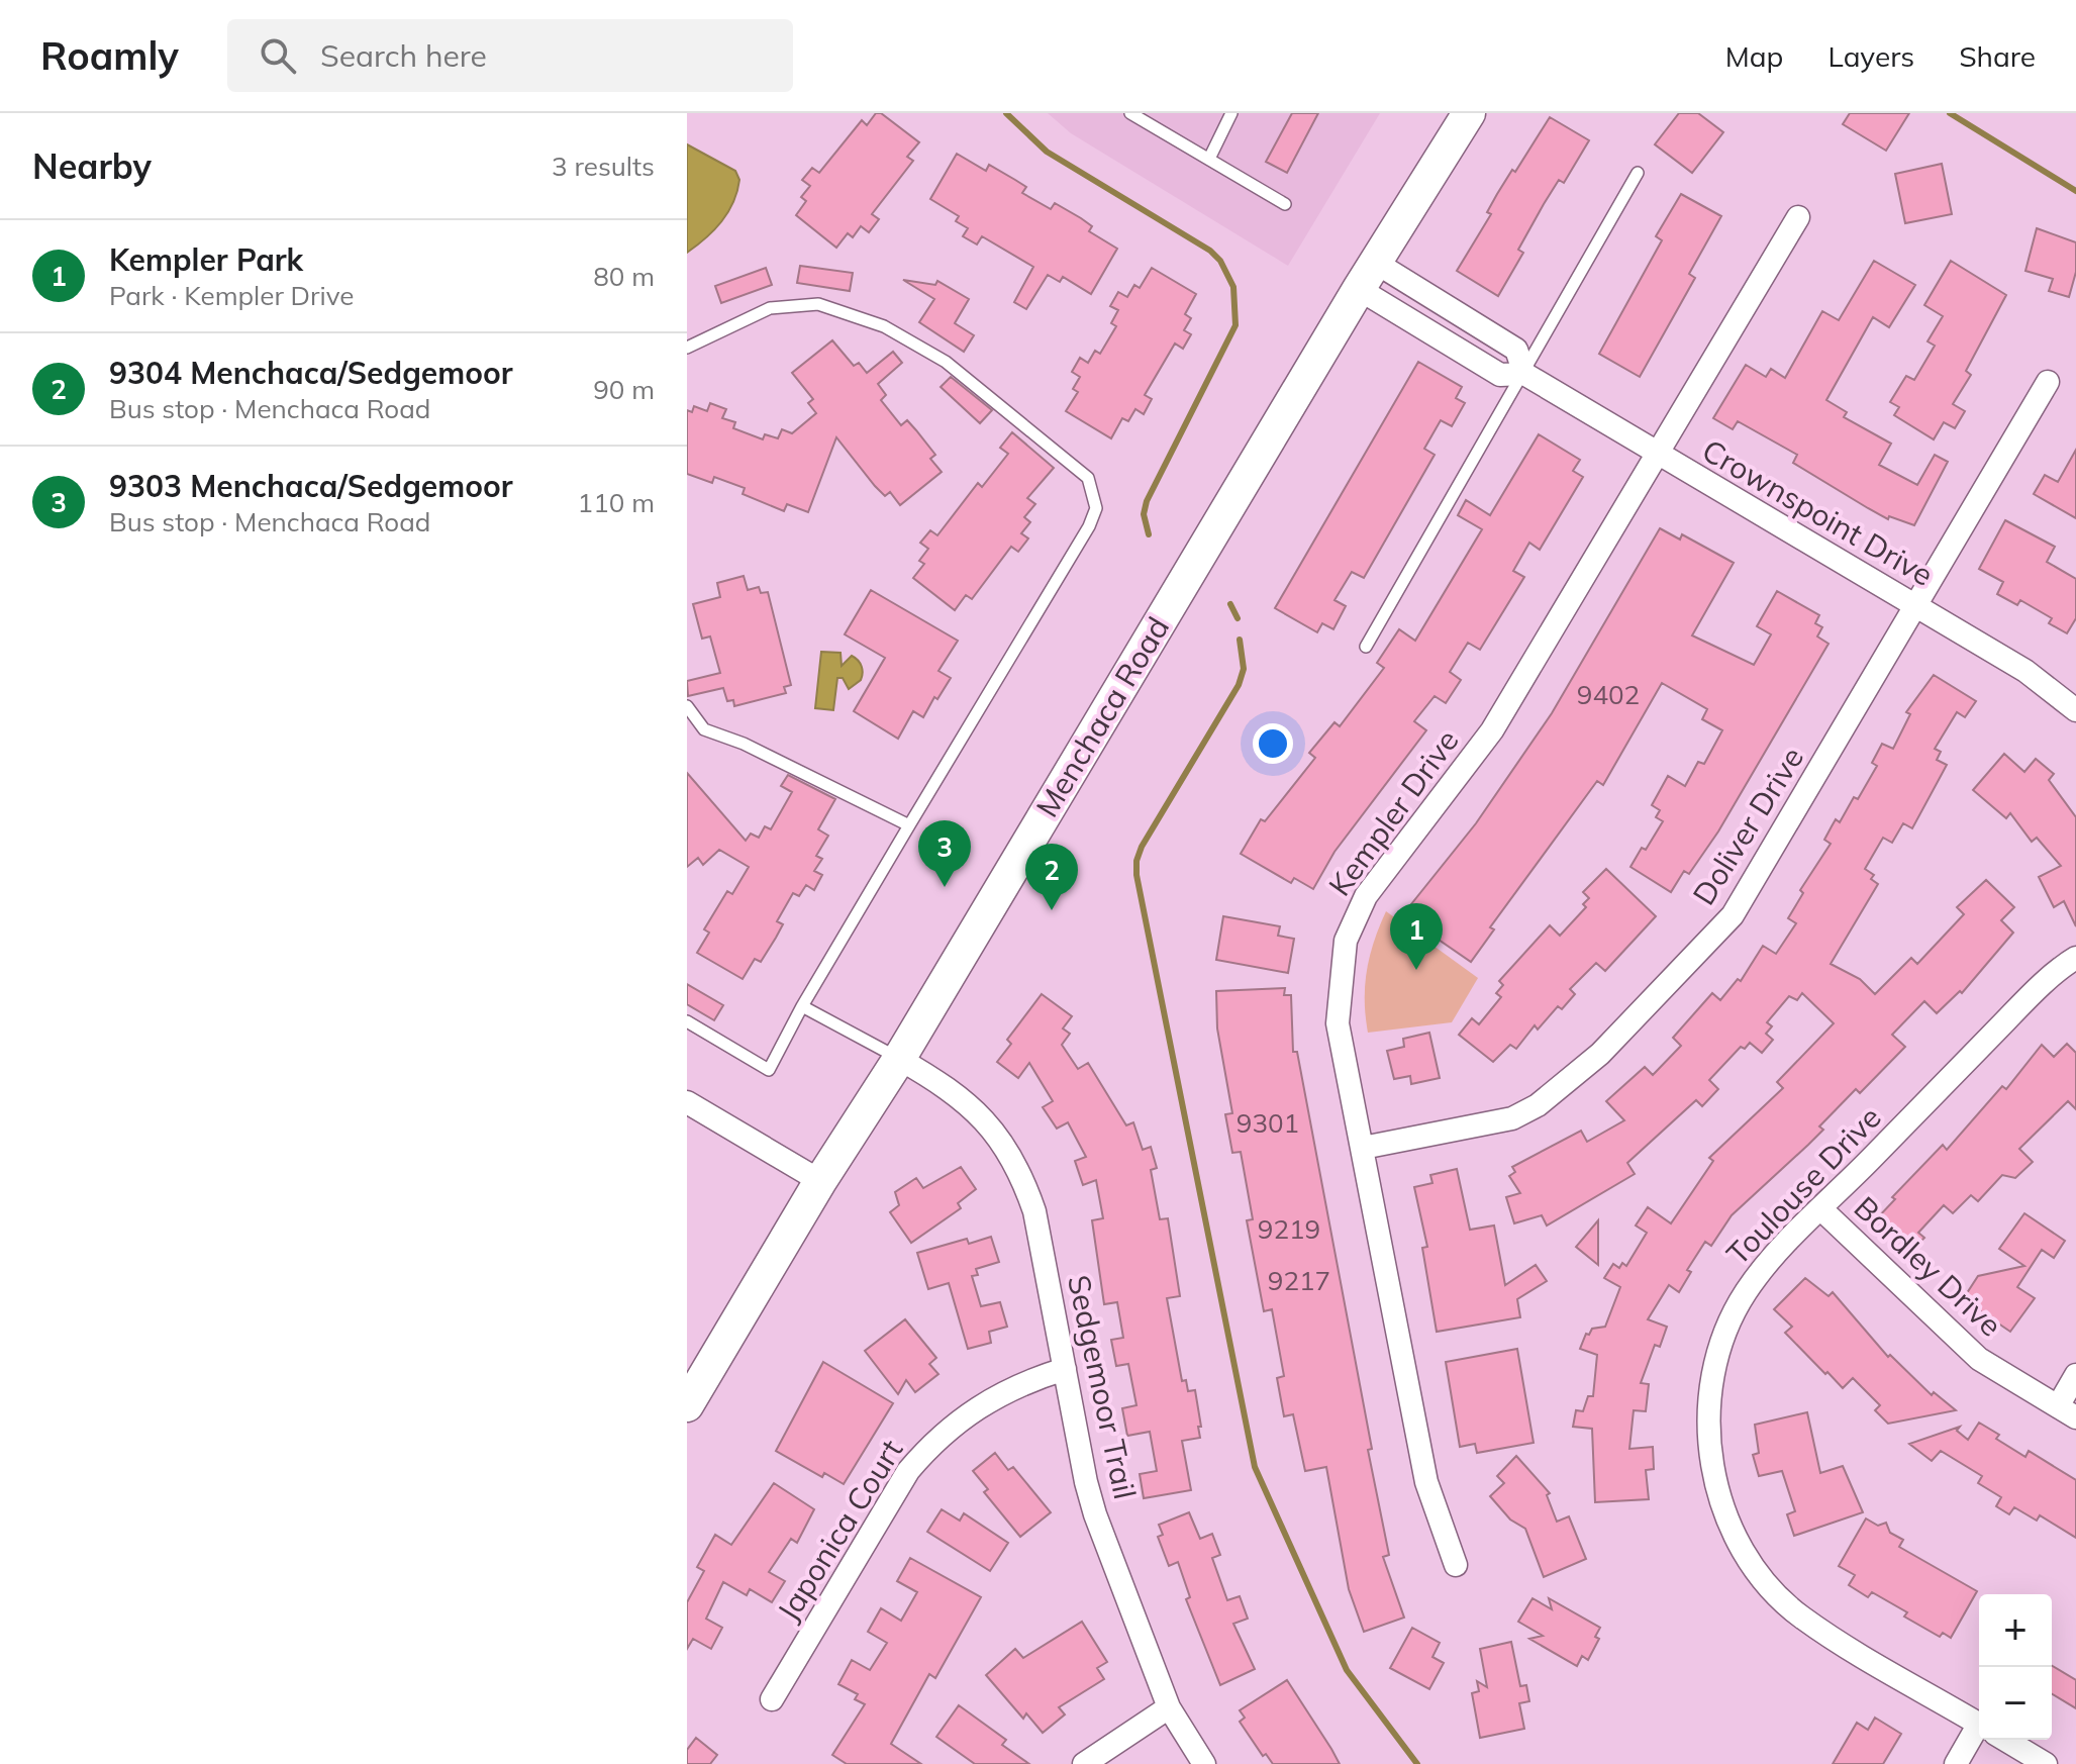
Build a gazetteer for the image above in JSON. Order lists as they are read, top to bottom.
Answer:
{
  "streets": {
    "main road": ["Menchaca Road"],
    "street": [
      "Crownspoint Drive",
      "Kempler Drive",
      "Doliver Drive",
      "Toulouse Drive",
      "Bordley Drive",
      "Sedgemoor Trail",
      "Japonica Court"
    ]
  },
  "crossings": [
    ["Crownspoint Drive", "Menchaca Road"],
    ["Crownspoint Drive", "Kempler Drive"],
    ["Crownspoint Drive", "Doliver Drive"],
    ["Menchaca Road", "Sedgemoor Trail"],
    ["Kempler Drive", "Doliver Drive"],
    ["Toulouse Drive", "Bordley Drive"],
    ["Sedgemoor Trail", "Japonica Court"]
  ],
  "house_numbers": [
    "9402",
    "9301",
    "9219",
    "9217"
  ],
  "page": {
    "header": "Roamly",
    "search": "Search here",
    "nav": ["Map", "Layers", "Share"],
    "heading": ["Nearby", "3 results"],
    "list": [
      {
        "mark": "1",
        "name": "Kempler Park",
        "note": "Park · Kempler Drive",
        "value": "80 m"
      },
      {
        "mark": "2",
        "name": "9304 Menchaca/Sedgemoor",
        "note": "Bus stop · Menchaca Road",
        "value": "90 m"
      },
      {
        "mark": "3",
        "name": "9303 Menchaca/Sedgemoor",
        "note": "Bus stop · Menchaca Road",
        "value": "110 m"
      }
    ],
    "pins": ["3", "2", "1"],
    "map_buttons": ["+", "−"]
  }
}
